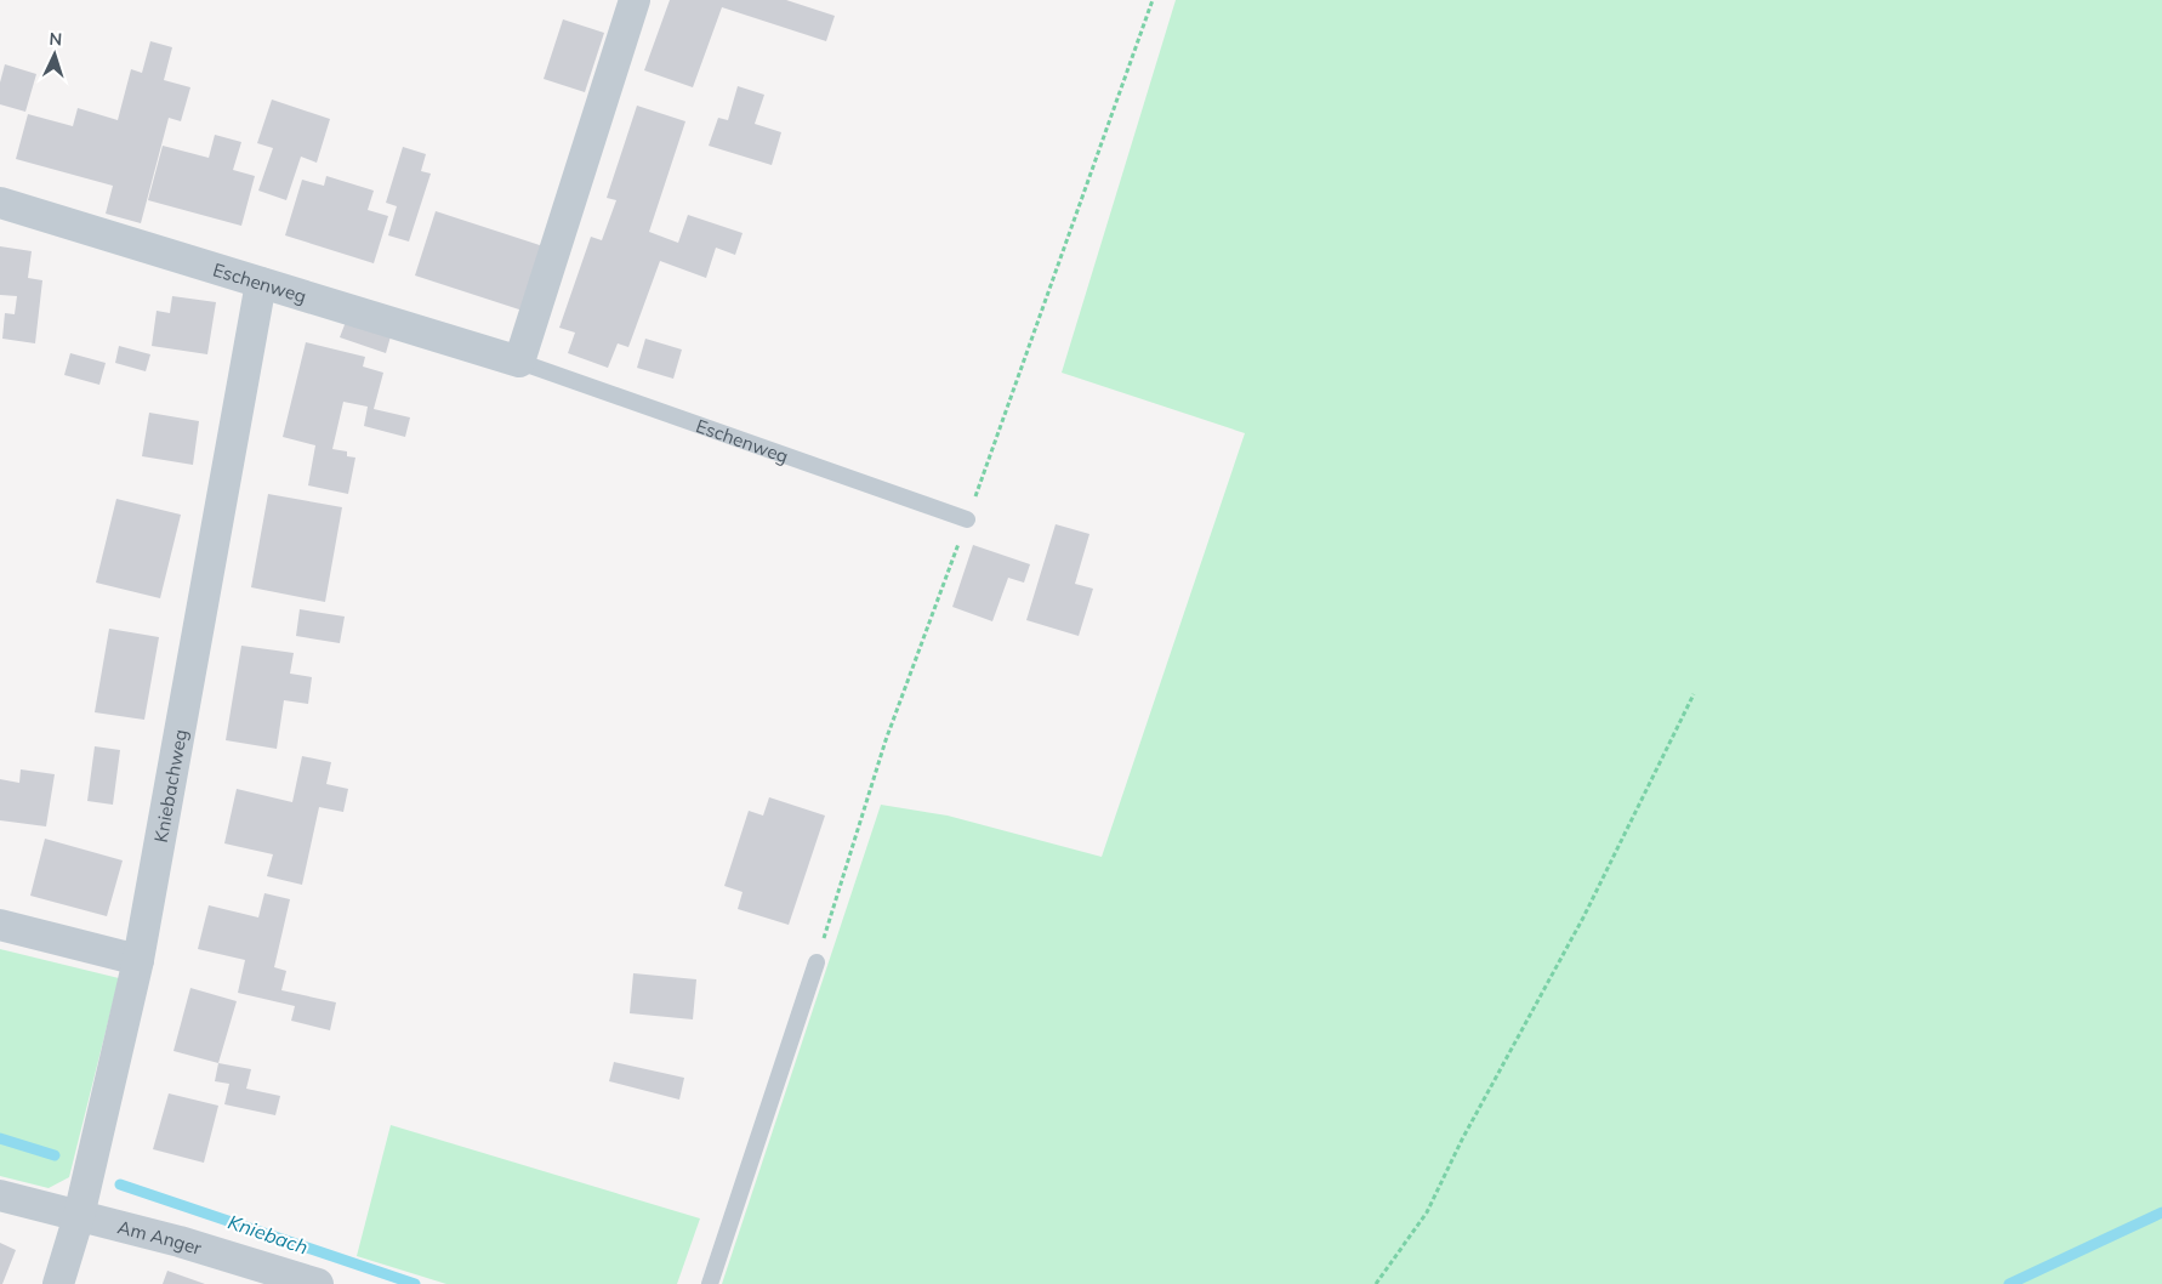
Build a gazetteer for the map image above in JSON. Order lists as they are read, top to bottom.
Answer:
{
  "streets": {
    "street": ["Eschenweg", "Kniebachweg", "Am Anger"]
  },
  "crossings": [
    ["Eschenweg", "Kniebachweg"],
    ["Kniebachweg", "Am Anger"]
  ],
  "water": ["Kniebach"],
  "north": "top"
}
